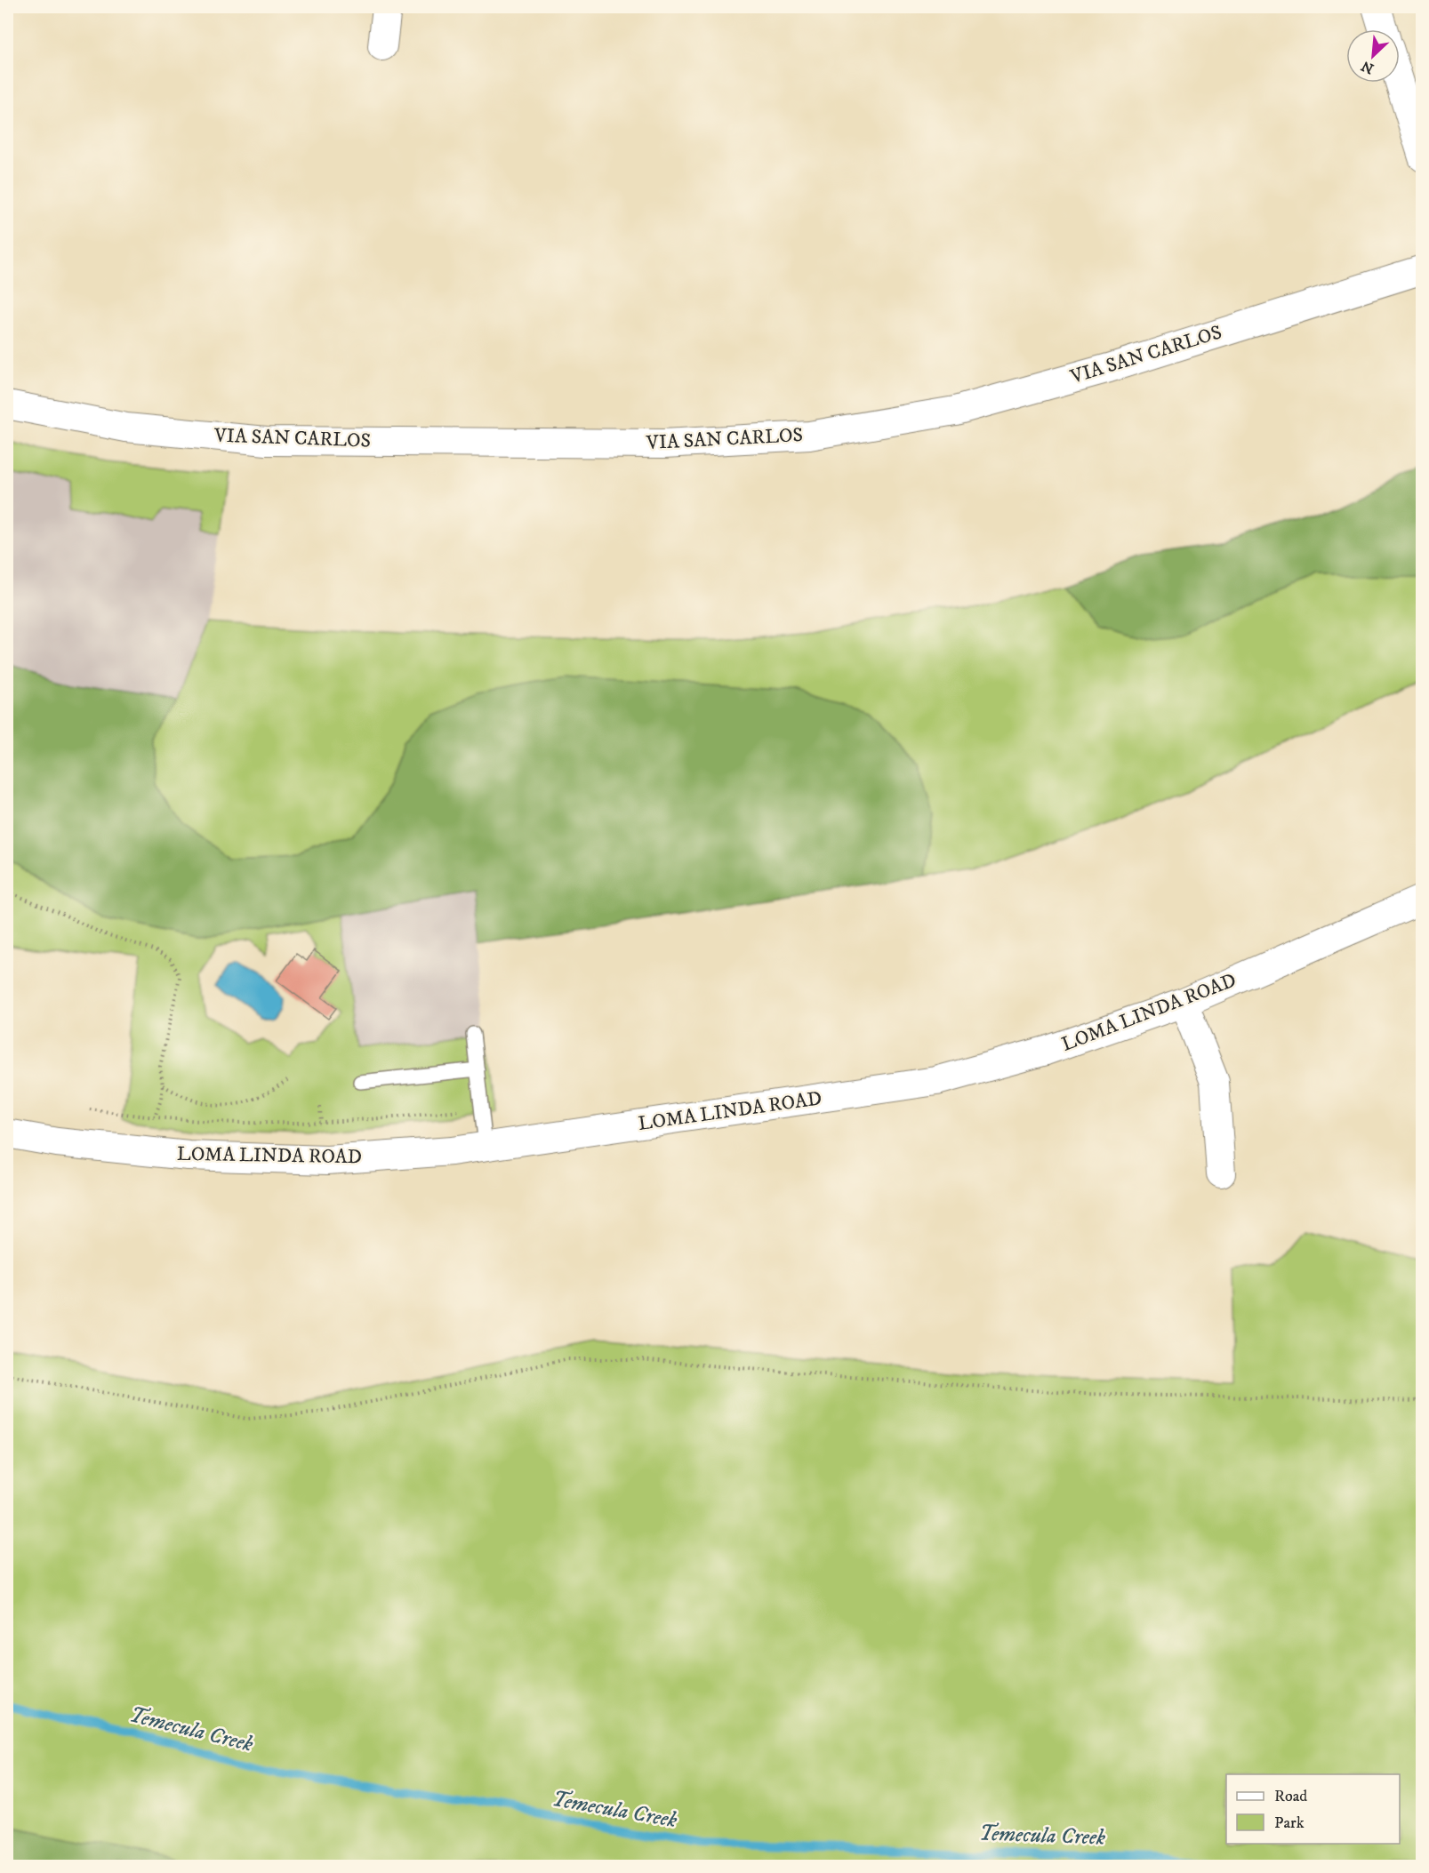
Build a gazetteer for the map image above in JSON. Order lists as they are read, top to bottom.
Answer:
{
  "streets": {
    "street": ["VIA SAN CARLOS", "LOMA LINDA ROAD"]
  },
  "water": ["Temecula Creek"],
  "legend": ["Road", "Park"],
  "north": "bottom left"
}
